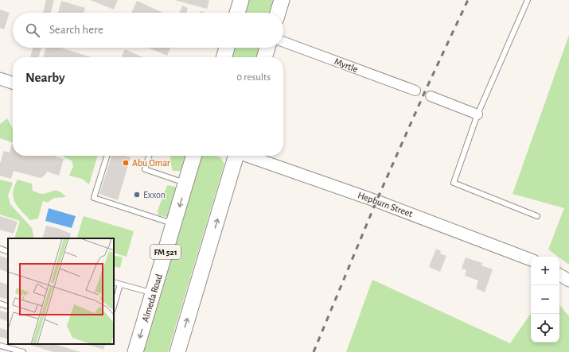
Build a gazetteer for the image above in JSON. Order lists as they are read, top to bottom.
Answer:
{
  "streets": {
    "main road": ["FM 521", "Almeda Road"],
    "street": ["Myrtle", "Hepburn Street"]
  },
  "places": ["Abu Omar", "Exxon"],
  "page": {
    "search": "Search here",
    "heading": ["Nearby", "0 results"],
    "map_buttons": ["+", "−"]
  }
}
